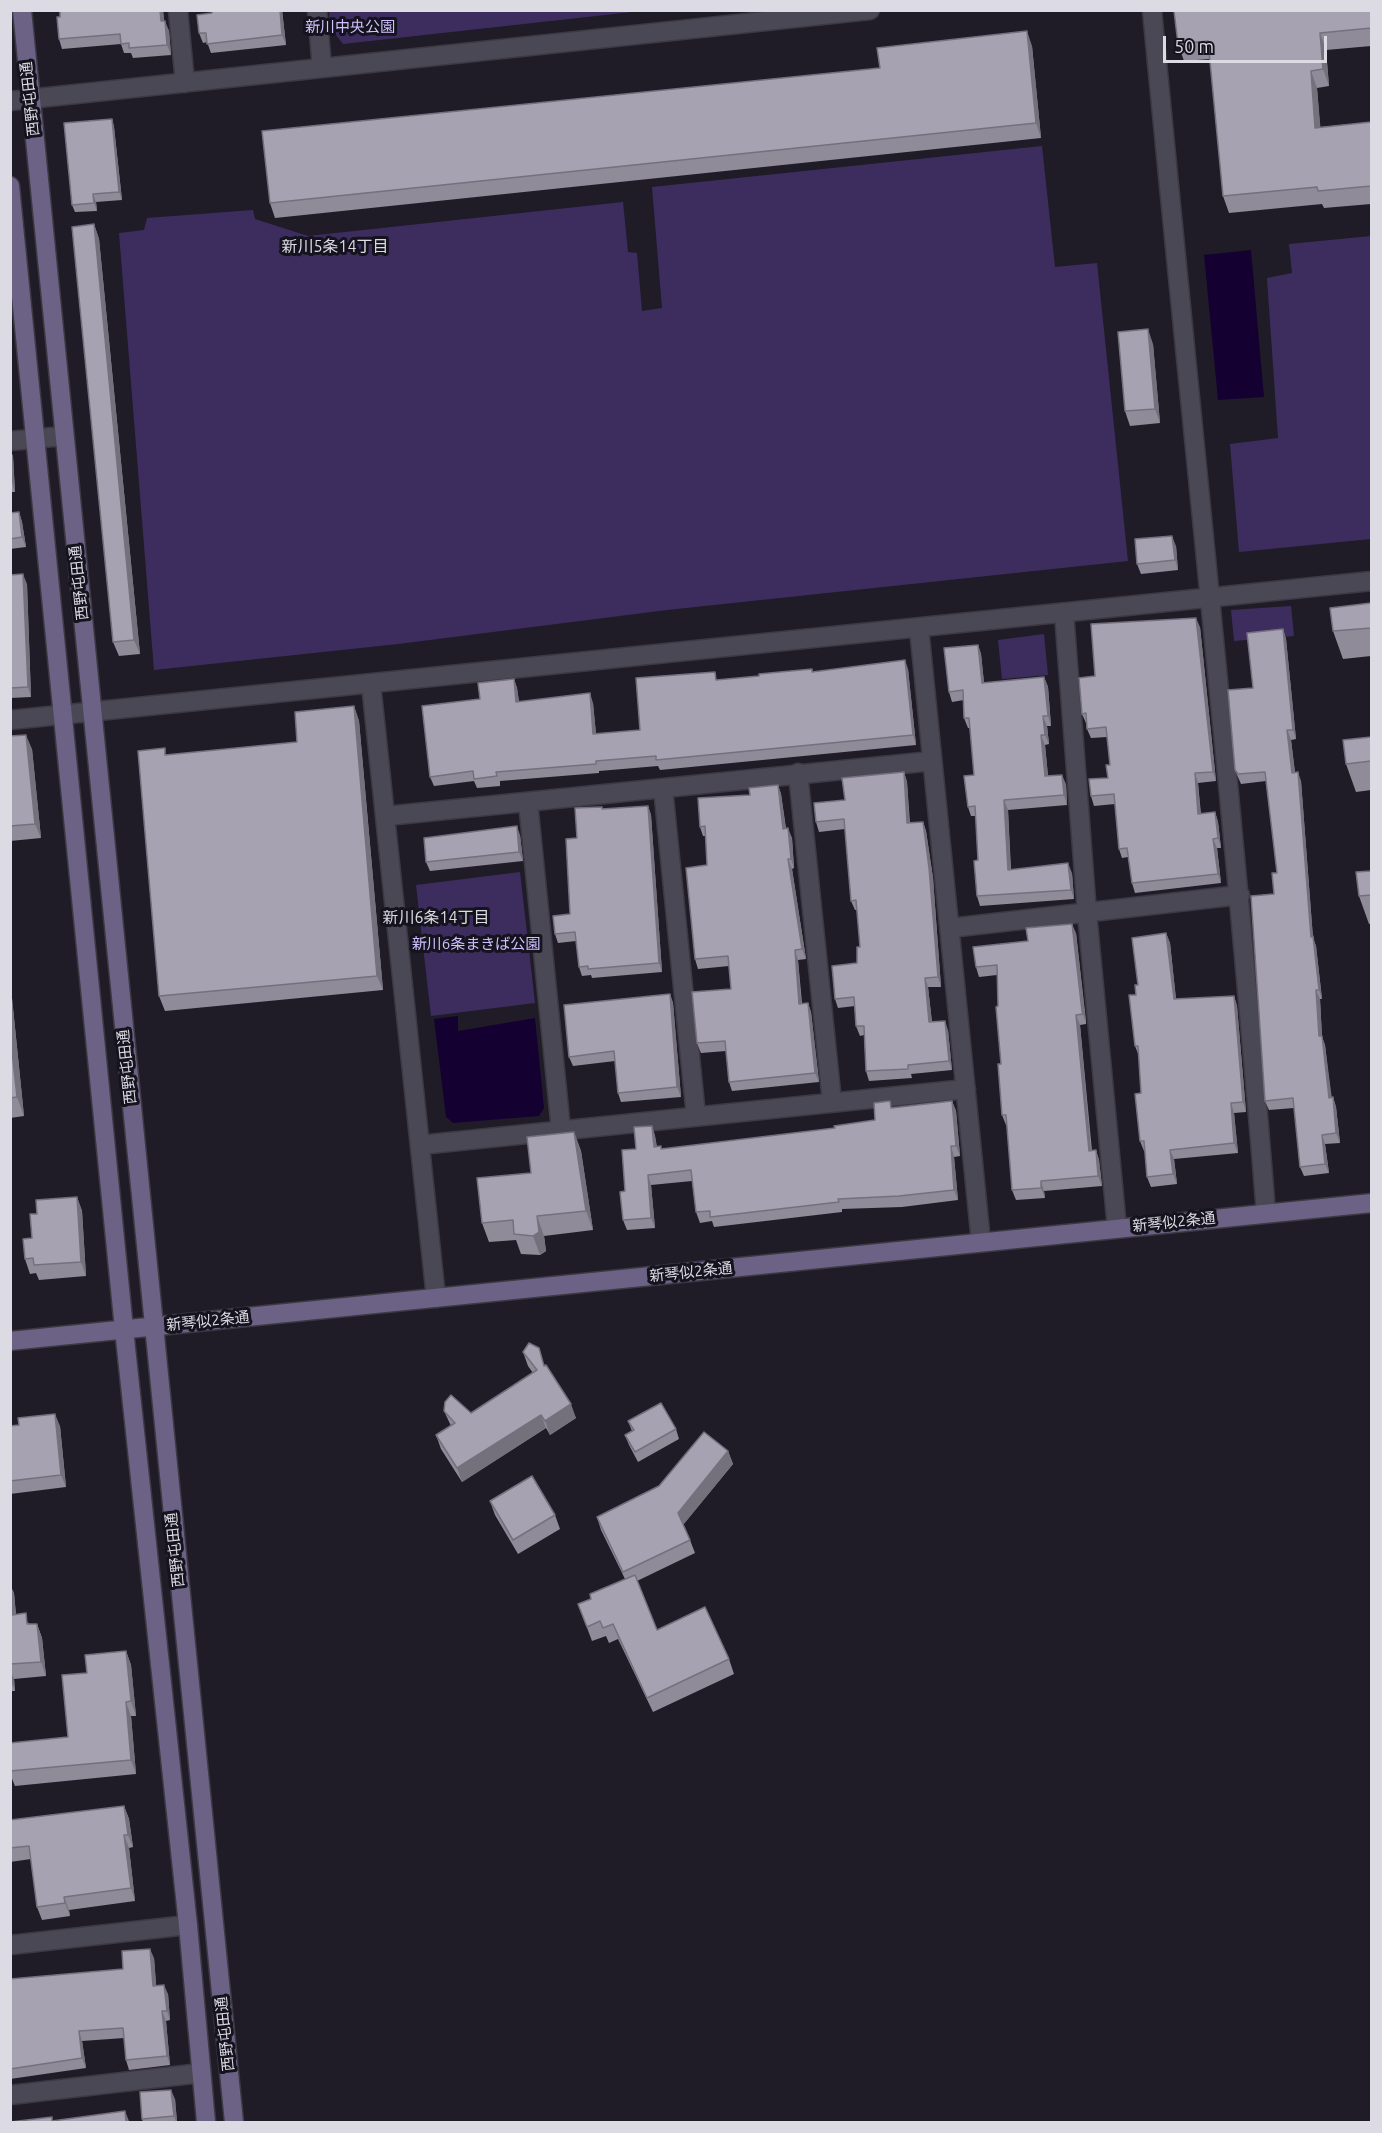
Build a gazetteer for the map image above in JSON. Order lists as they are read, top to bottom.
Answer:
{
  "streets": {
    "street": ["西野屯田通", "新琴似2条通"]
  },
  "crossings": [
    ["西野屯田通", "新琴似2条通"]
  ],
  "districts": ["新川5条14丁目", "新川6条14丁目"],
  "parks": ["新川中央公園", "新川6条まきば公園"],
  "scale_bar": "50 m"
}
